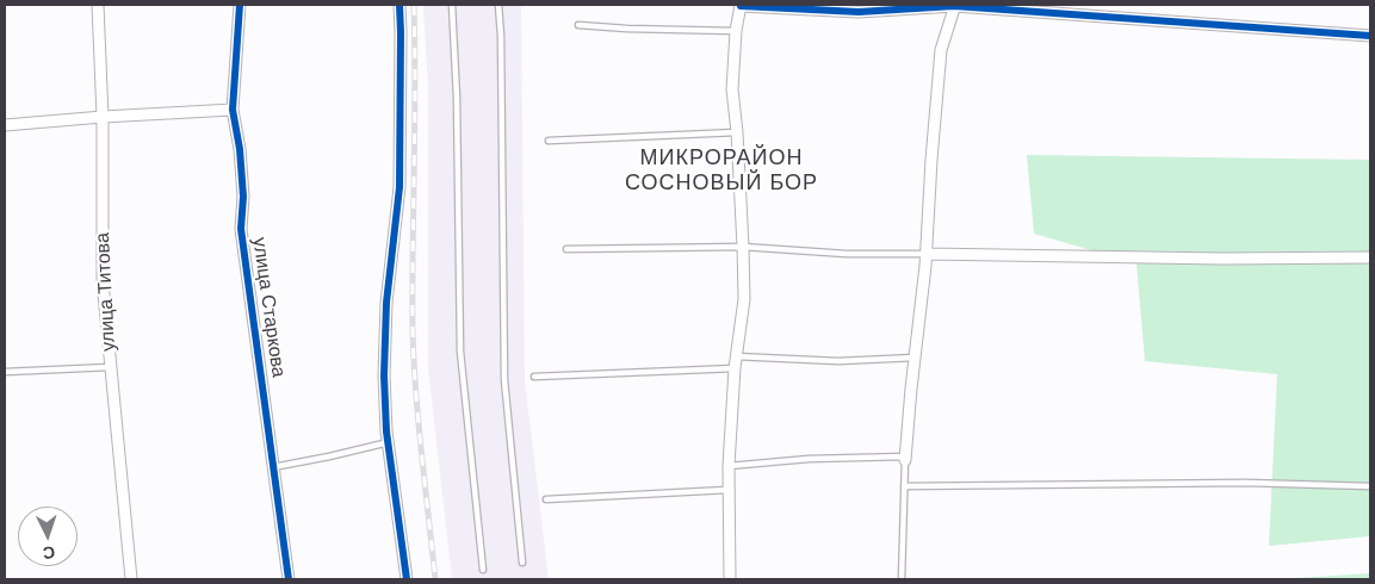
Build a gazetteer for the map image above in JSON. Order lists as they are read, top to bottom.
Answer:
{
  "streets": {
    "street": ["улица Титова", "улица Старкова"]
  },
  "districts": ["МИКРОРАЙОН СОСНОВЫЙ БОР"],
  "north": "bottom"
}
